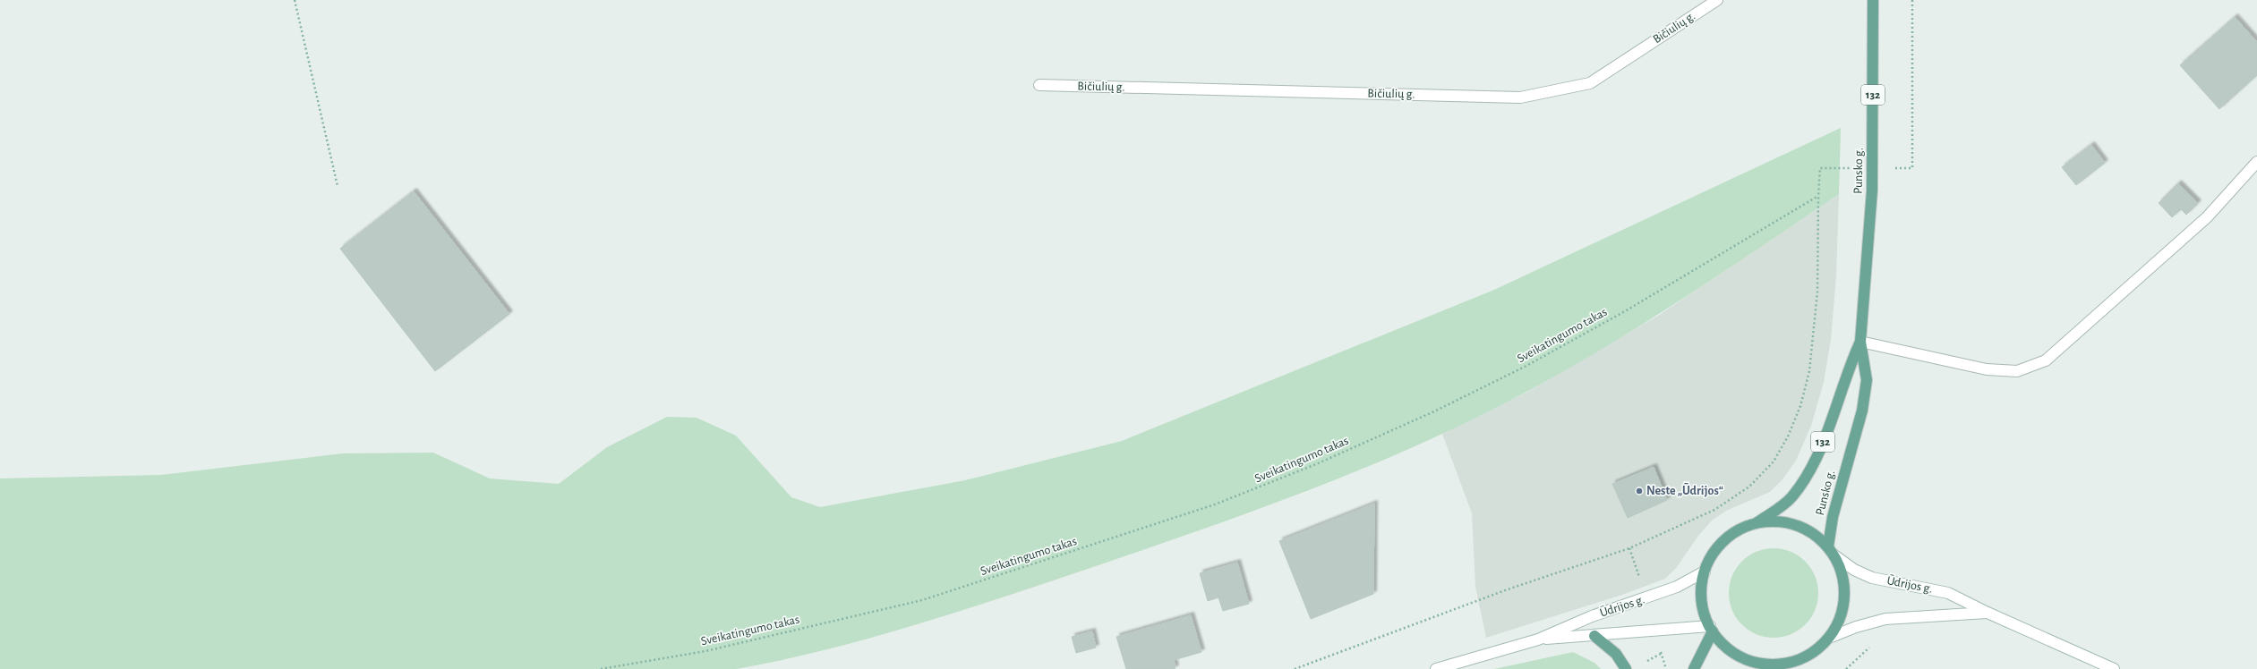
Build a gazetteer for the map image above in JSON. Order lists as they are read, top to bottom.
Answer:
{
  "streets": {
    "main road": ["132", "Punsko g."],
    "street": ["Bičiulių g.", "Ūdrijos g."],
    "path": ["Sveikatingumo takas"]
  },
  "crossings": [
    ["Punsko g.", "Ūdrijos g."]
  ],
  "places": ["Neste „Ūdrijos“"]
}
